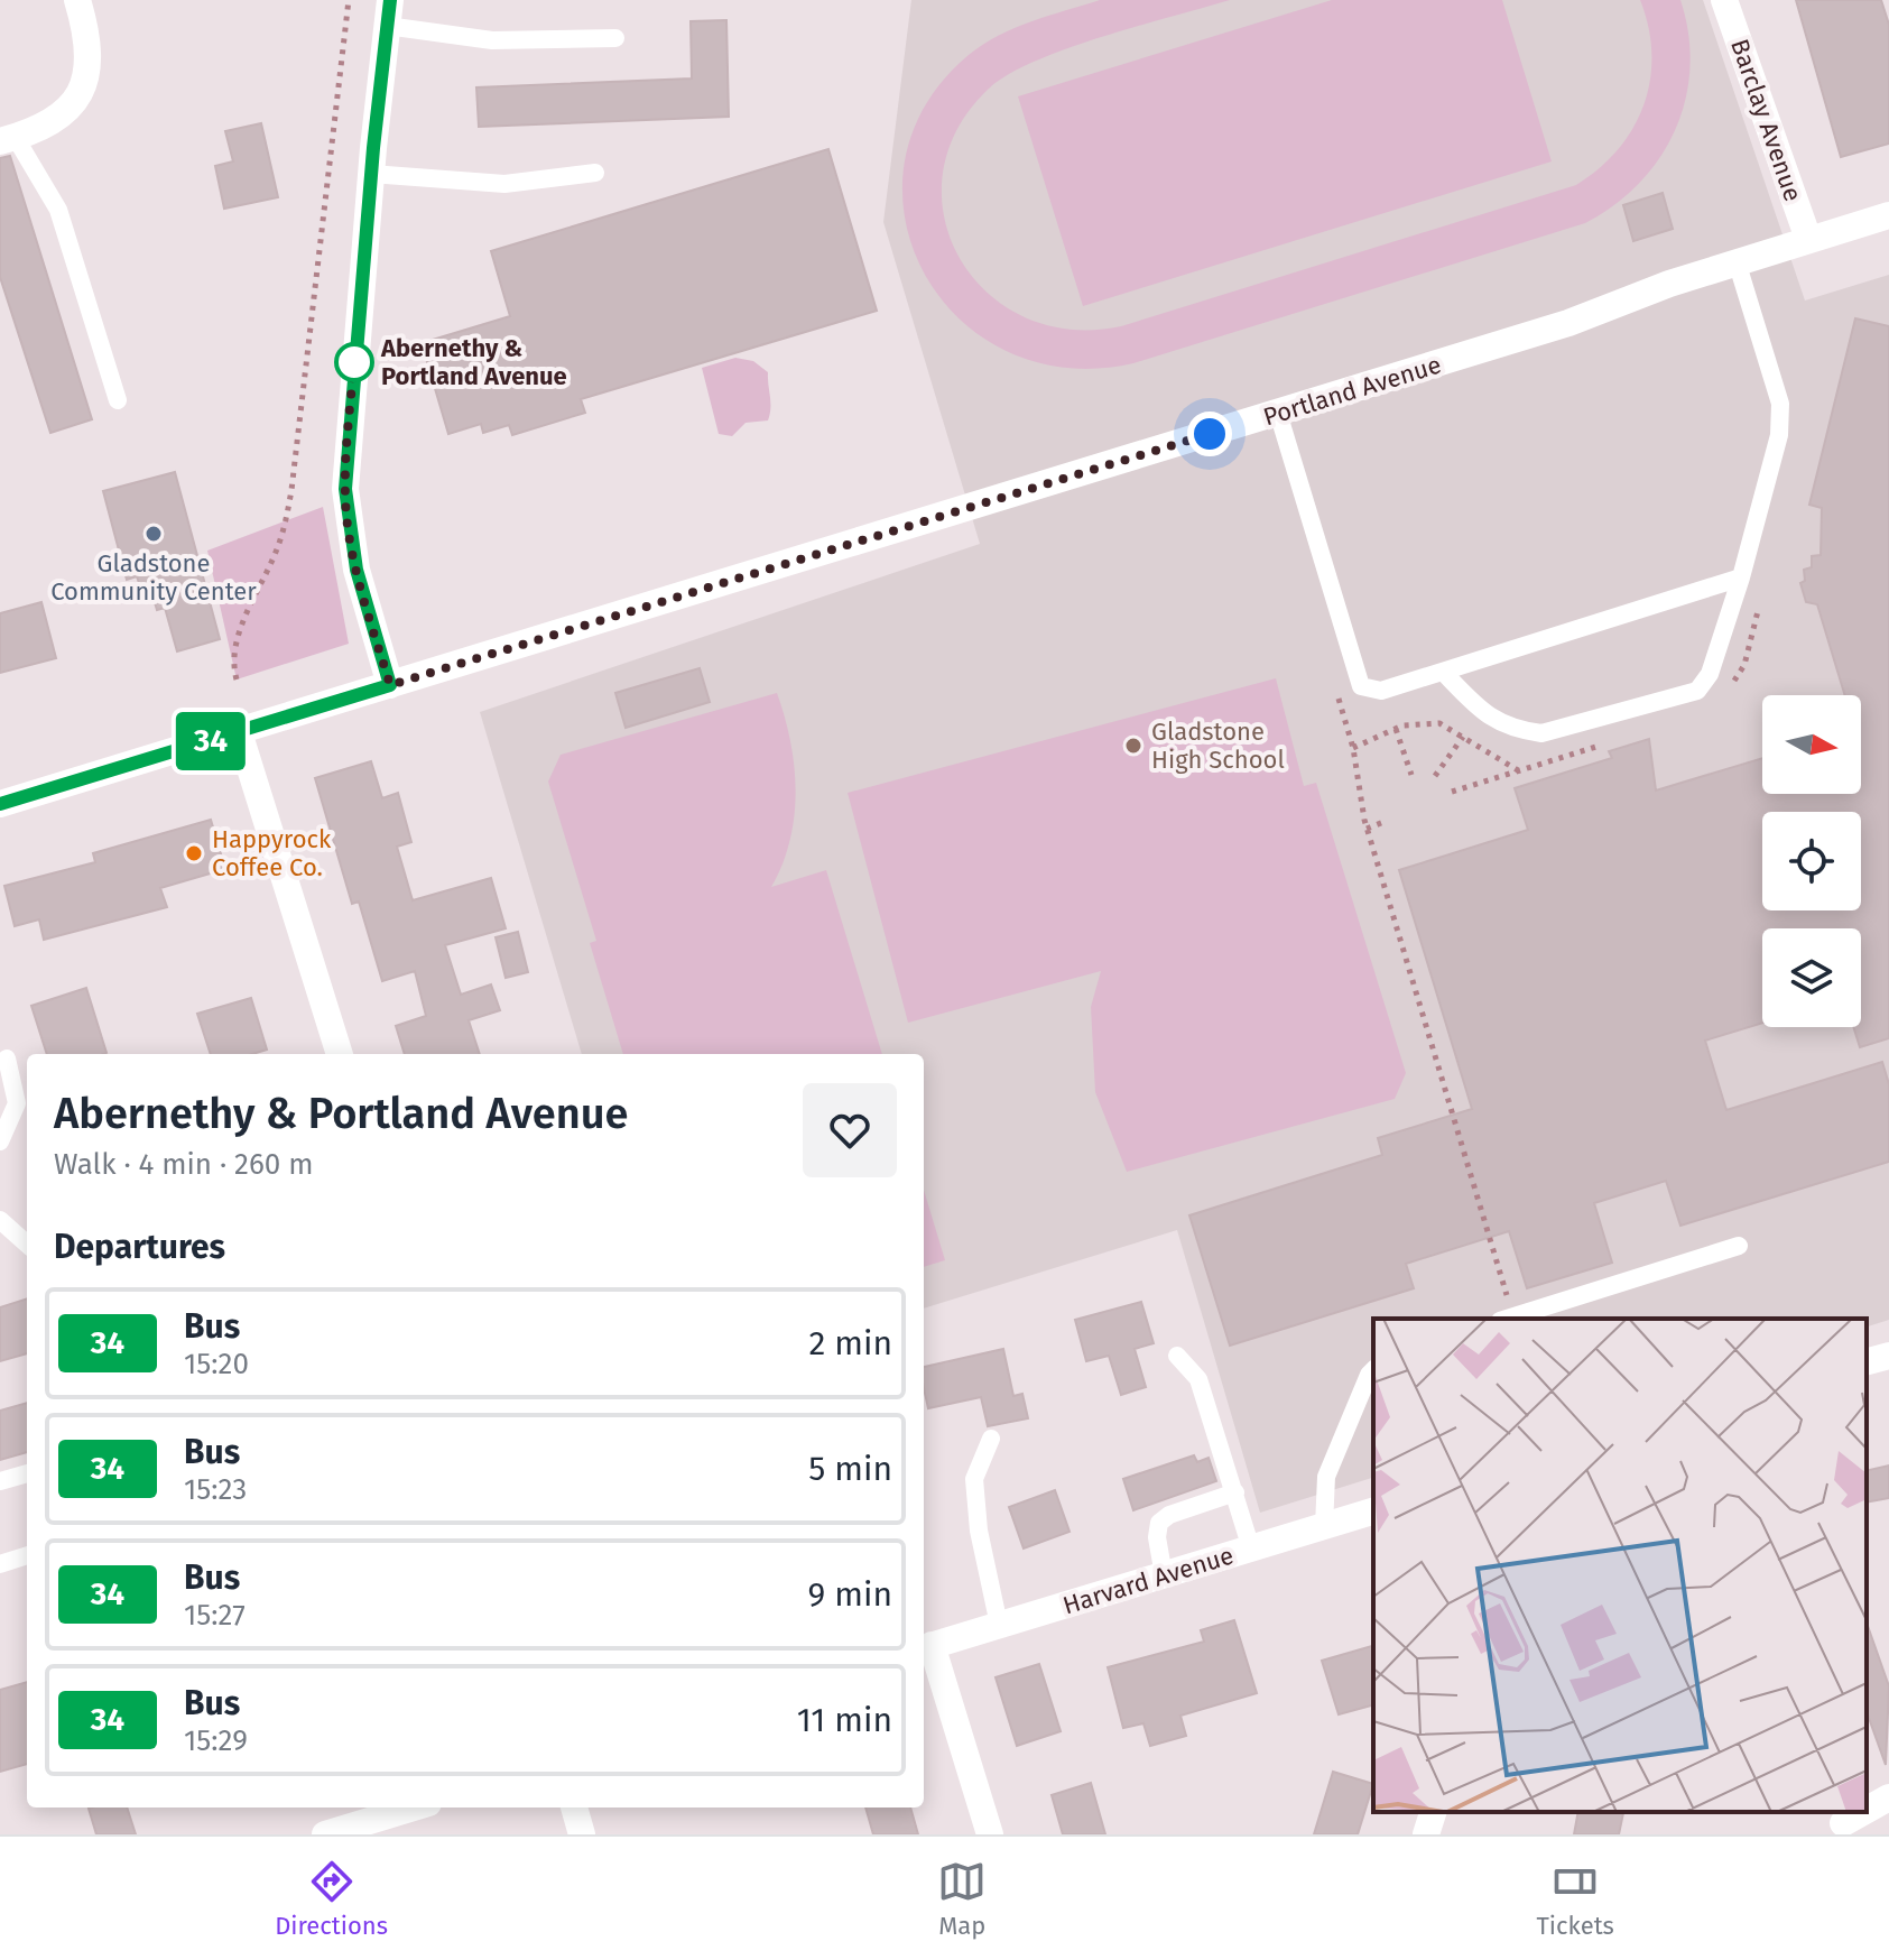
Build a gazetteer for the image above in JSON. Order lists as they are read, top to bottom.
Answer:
{
  "streets": {
    "street": ["Barclay Avenue", "Portland Avenue", "Harvard Avenue"]
  },
  "crossings": [
    ["Barclay Avenue", "Portland Avenue"]
  ],
  "places": [
    "Abernethy & Portland Avenue",
    "Gladstone Community Center",
    "Gladstone High School",
    "Happyrock Coffee Co."
  ],
  "lines": ["bus line 34"],
  "north": "right",
  "page": {
    "on_map": "34",
    "heading": [
      ["Abernethy & Portland Avenue", "Walk · 4 min · 260 m"],
      "Departures"
    ],
    "list": [
      {
        "mark": "34",
        "name": "Bus",
        "note": "15:20",
        "value": "2 min"
      },
      {
        "mark": "34",
        "name": "Bus",
        "note": "15:23",
        "value": "5 min"
      },
      {
        "mark": "34",
        "name": "Bus",
        "note": "15:27",
        "value": "9 min"
      },
      {
        "mark": "34",
        "name": "Bus",
        "note": "15:29",
        "value": "11 min"
      }
    ],
    "tabs": ["Directions", "Map", "Tickets"]
  }
}
